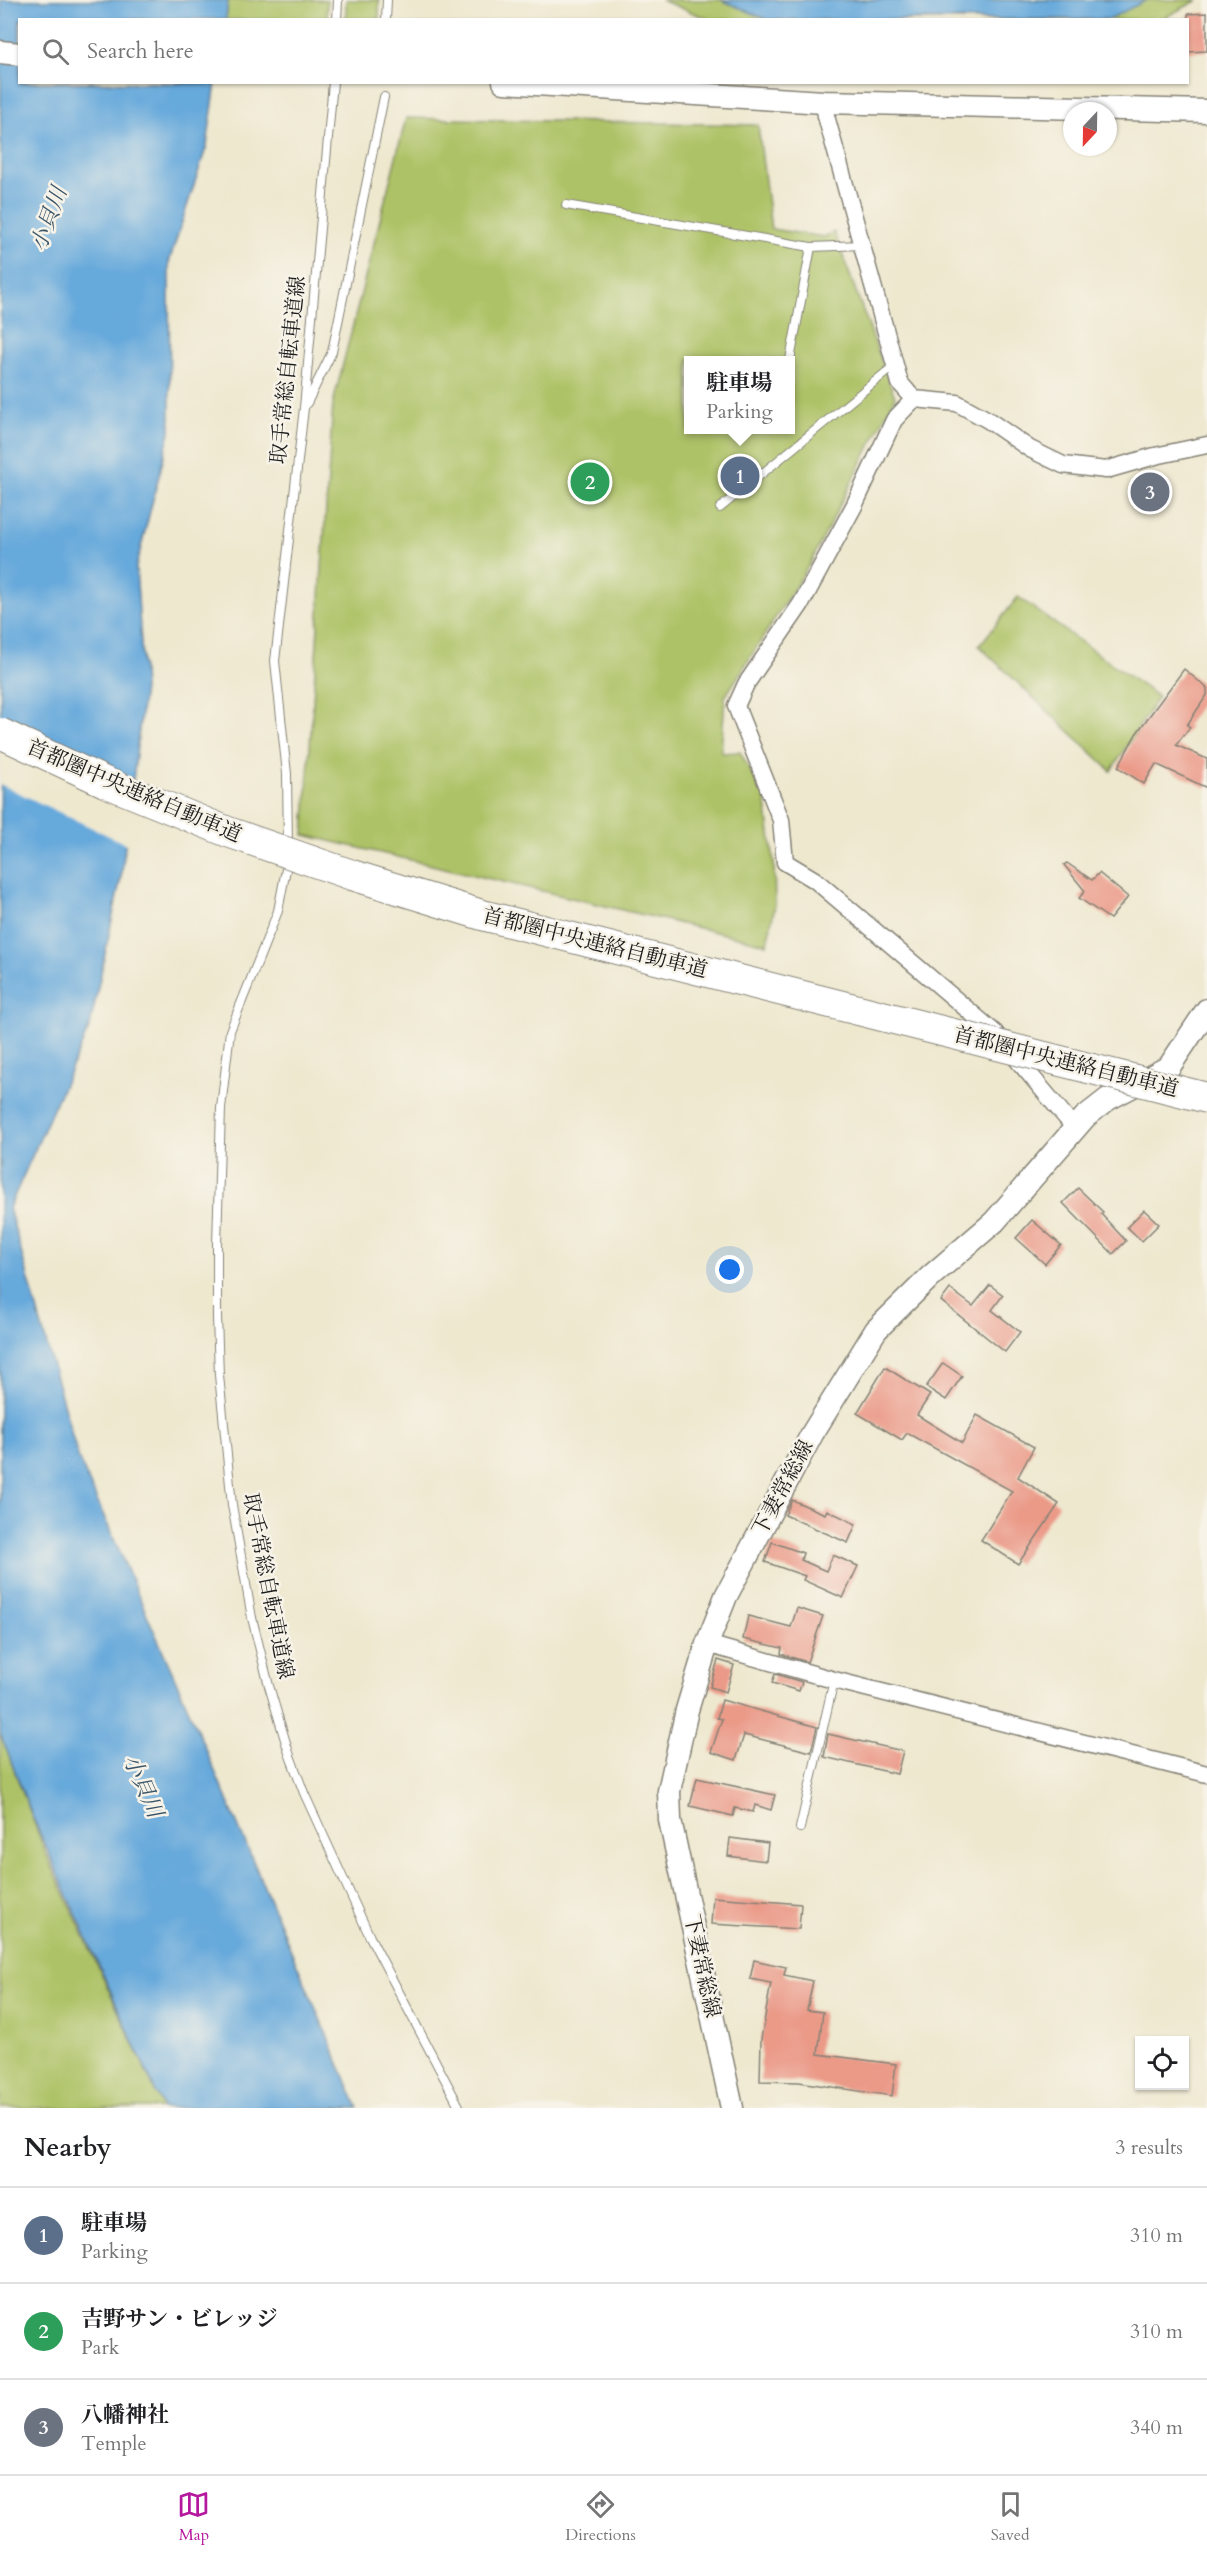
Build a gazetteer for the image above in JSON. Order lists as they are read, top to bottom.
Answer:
{
  "streets": {
    "highway": ["首都圏中央連絡自動車道"],
    "main road": ["下妻常総線"],
    "lane": ["取手常総自転車道線"]
  },
  "water": ["小貝川"],
  "north": "bottom",
  "page": {
    "search": "Search here",
    "popup": ["駐車場", "Parking"],
    "pins": ["1", "2", "3"],
    "heading": ["Nearby", "3 results"],
    "list": [
      {
        "mark": "1",
        "name": "駐車場",
        "note": "Parking",
        "value": "310 m"
      },
      {
        "mark": "2",
        "name": "吉野サン・ビレッジ",
        "note": "Park",
        "value": "310 m"
      },
      {
        "mark": "3",
        "name": "八幡神社",
        "note": "Temple",
        "value": "340 m"
      }
    ],
    "nav": ["Map", "Directions", "Saved"]
  }
}
